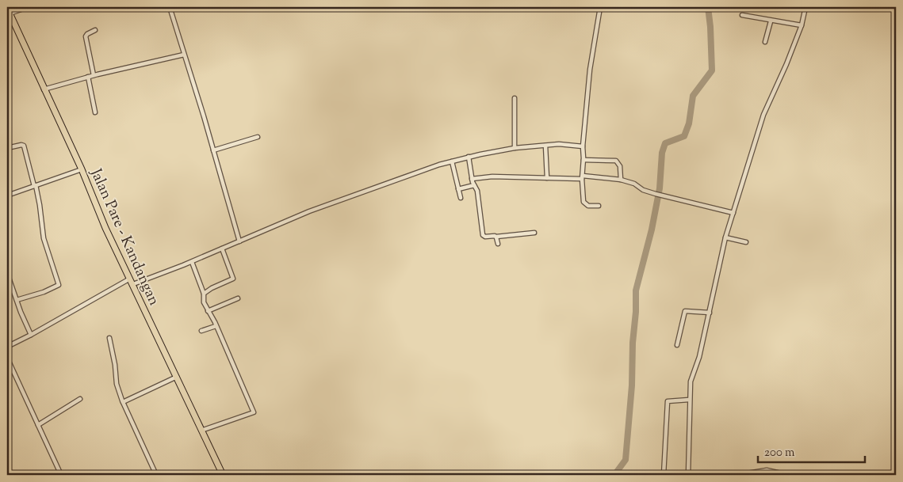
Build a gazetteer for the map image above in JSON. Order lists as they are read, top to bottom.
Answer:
{
  "streets": {
    "main road": ["Jalan Pare - Kandangan"]
  },
  "scale_bar": "200 m"
}
